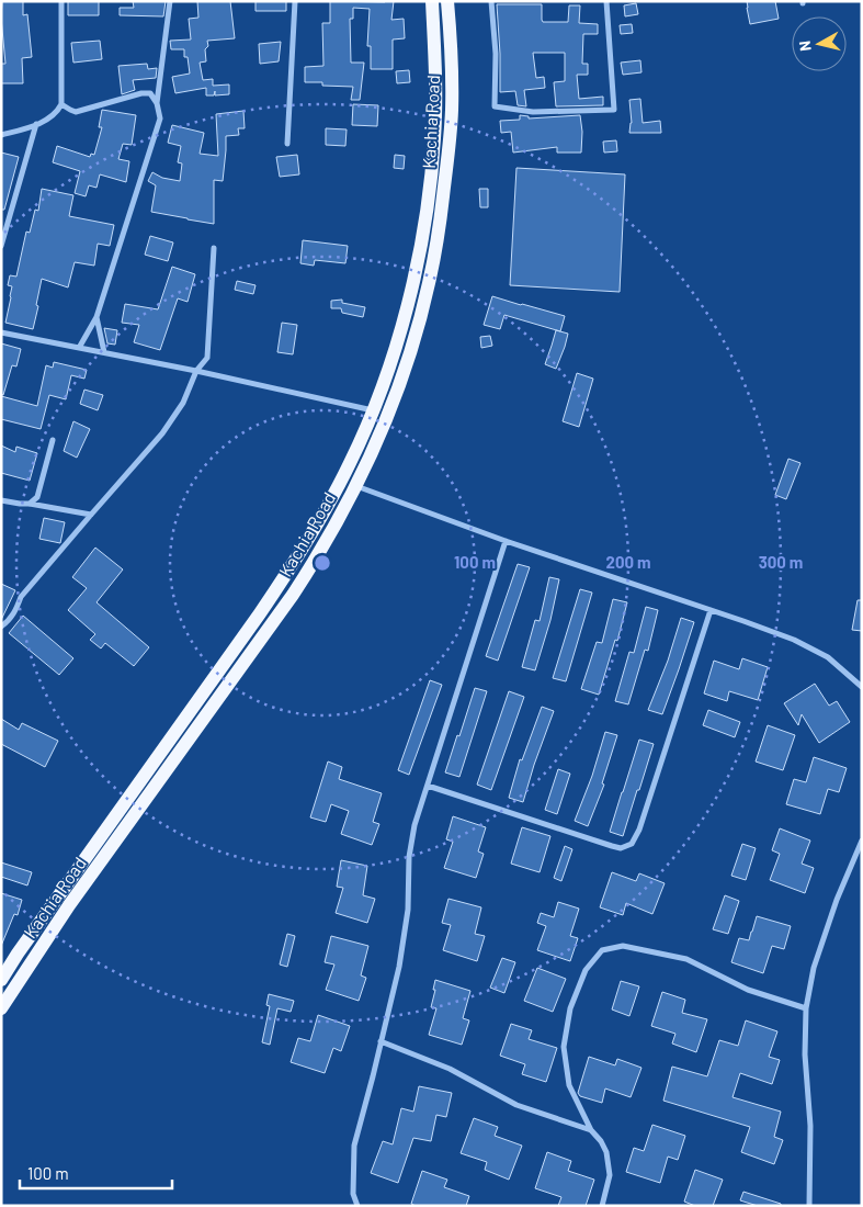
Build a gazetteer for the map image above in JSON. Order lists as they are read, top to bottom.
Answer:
{
  "streets": {
    "highway": ["Kachia Road"]
  },
  "scale_bar": "100 m",
  "north": "left",
  "rings": ["100 m", "200 m", "300 m"]
}
